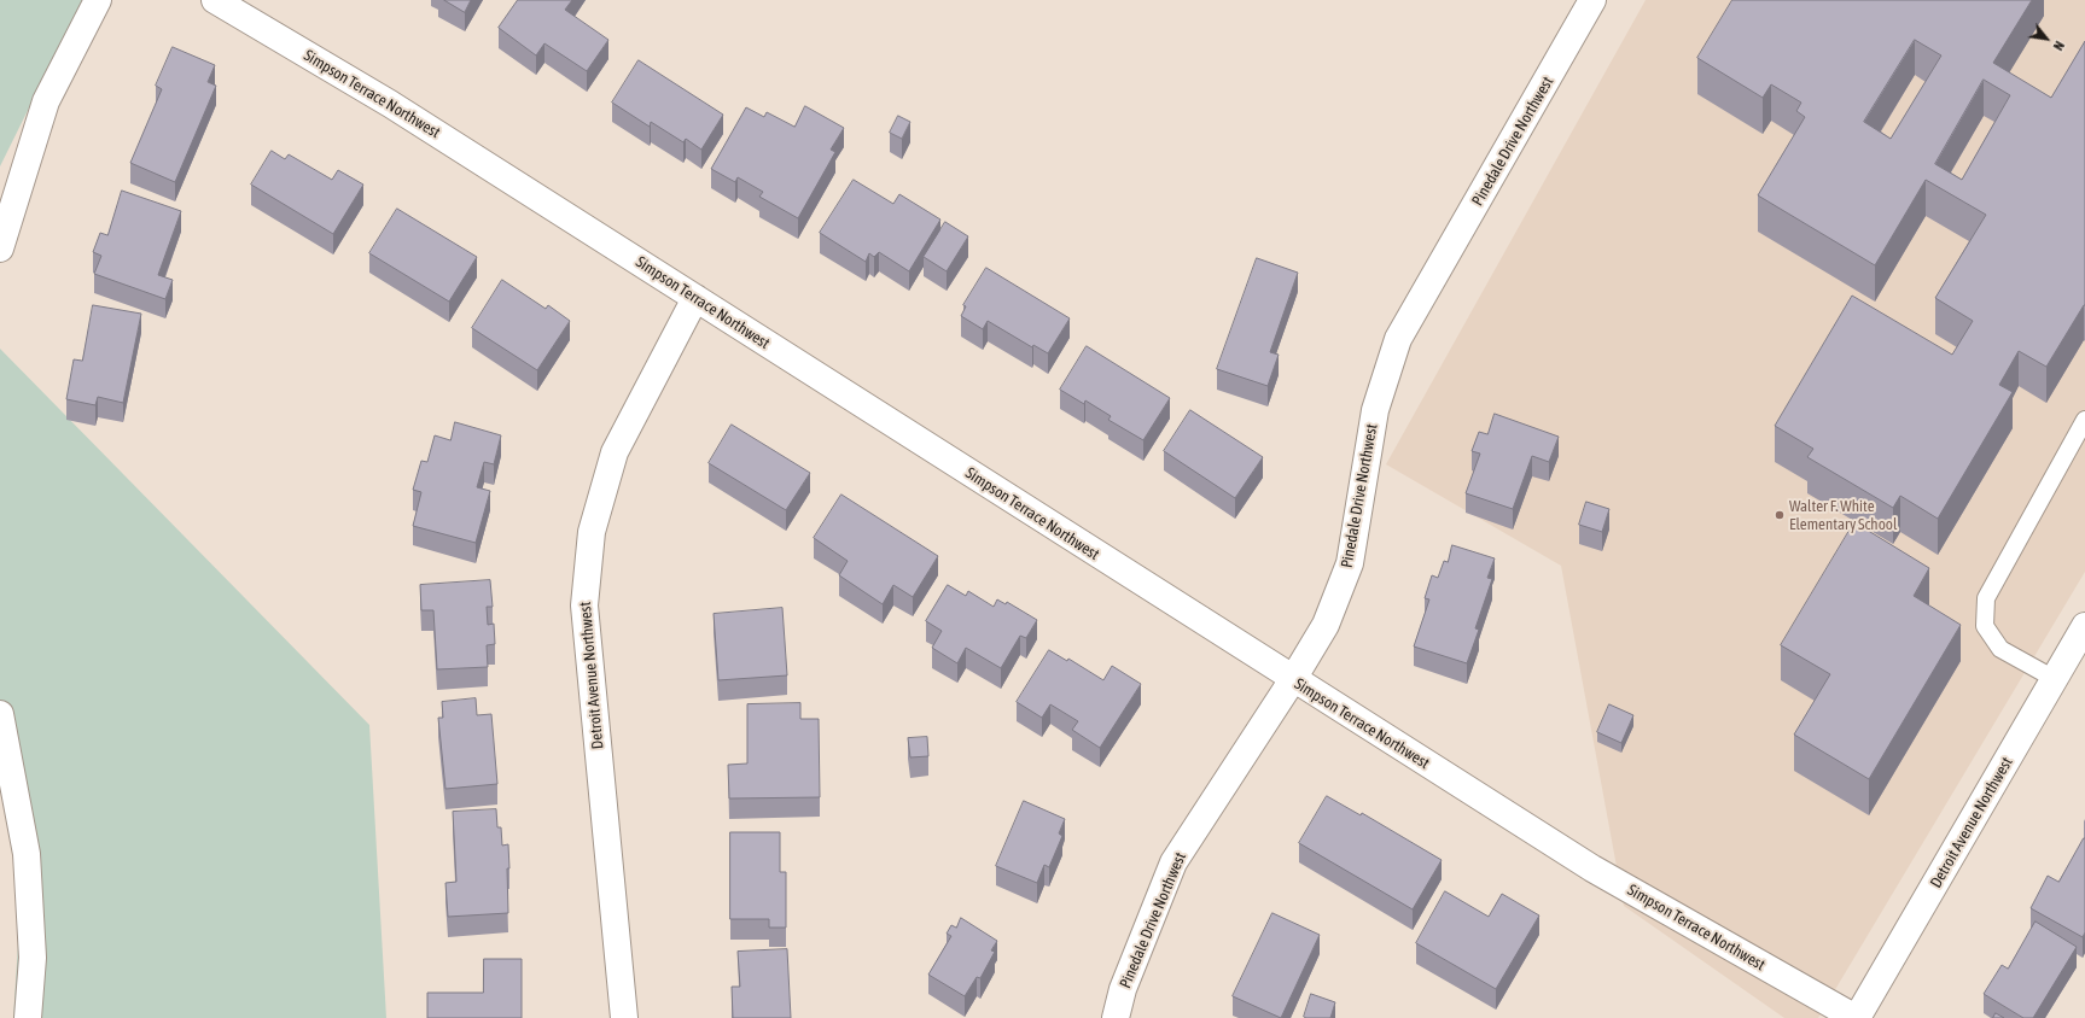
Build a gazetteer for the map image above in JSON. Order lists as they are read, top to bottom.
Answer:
{
  "streets": {
    "street": ["Simpson Terrace Northwest", "Pinedale Drive Northwest", "Detroit Avenue Northwest"]
  },
  "crossings": [
    ["Simpson Terrace Northwest", "Pinedale Drive Northwest"],
    ["Simpson Terrace Northwest", "Detroit Avenue Northwest"]
  ],
  "places": ["Walter F. White Elementary School"],
  "north": "bottom right"
}
